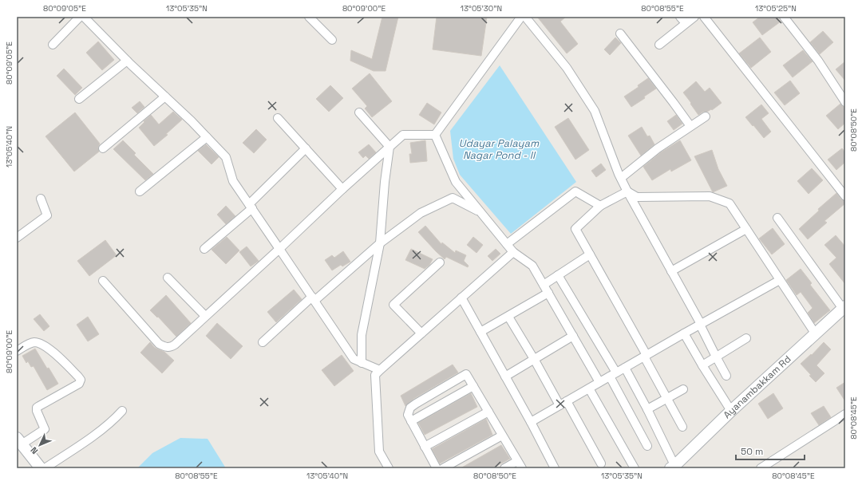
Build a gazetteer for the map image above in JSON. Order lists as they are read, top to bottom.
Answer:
{
  "streets": {
    "street": ["Ayanambakkam Rd"]
  },
  "water": ["Udayar Palayam Nagar Pond - II"],
  "scale_bar": "50 m",
  "north": "bottom left",
  "coordinates": [
    "80°09'05\"E",
    "13°05'35\"N",
    "80°09'00\"E",
    "13°05'30\"N",
    "80°08'55\"E",
    "13°05'25\"N",
    "80°08'50\"E",
    "13°05'40\"N",
    "80°08'45\"E"
  ]
}
